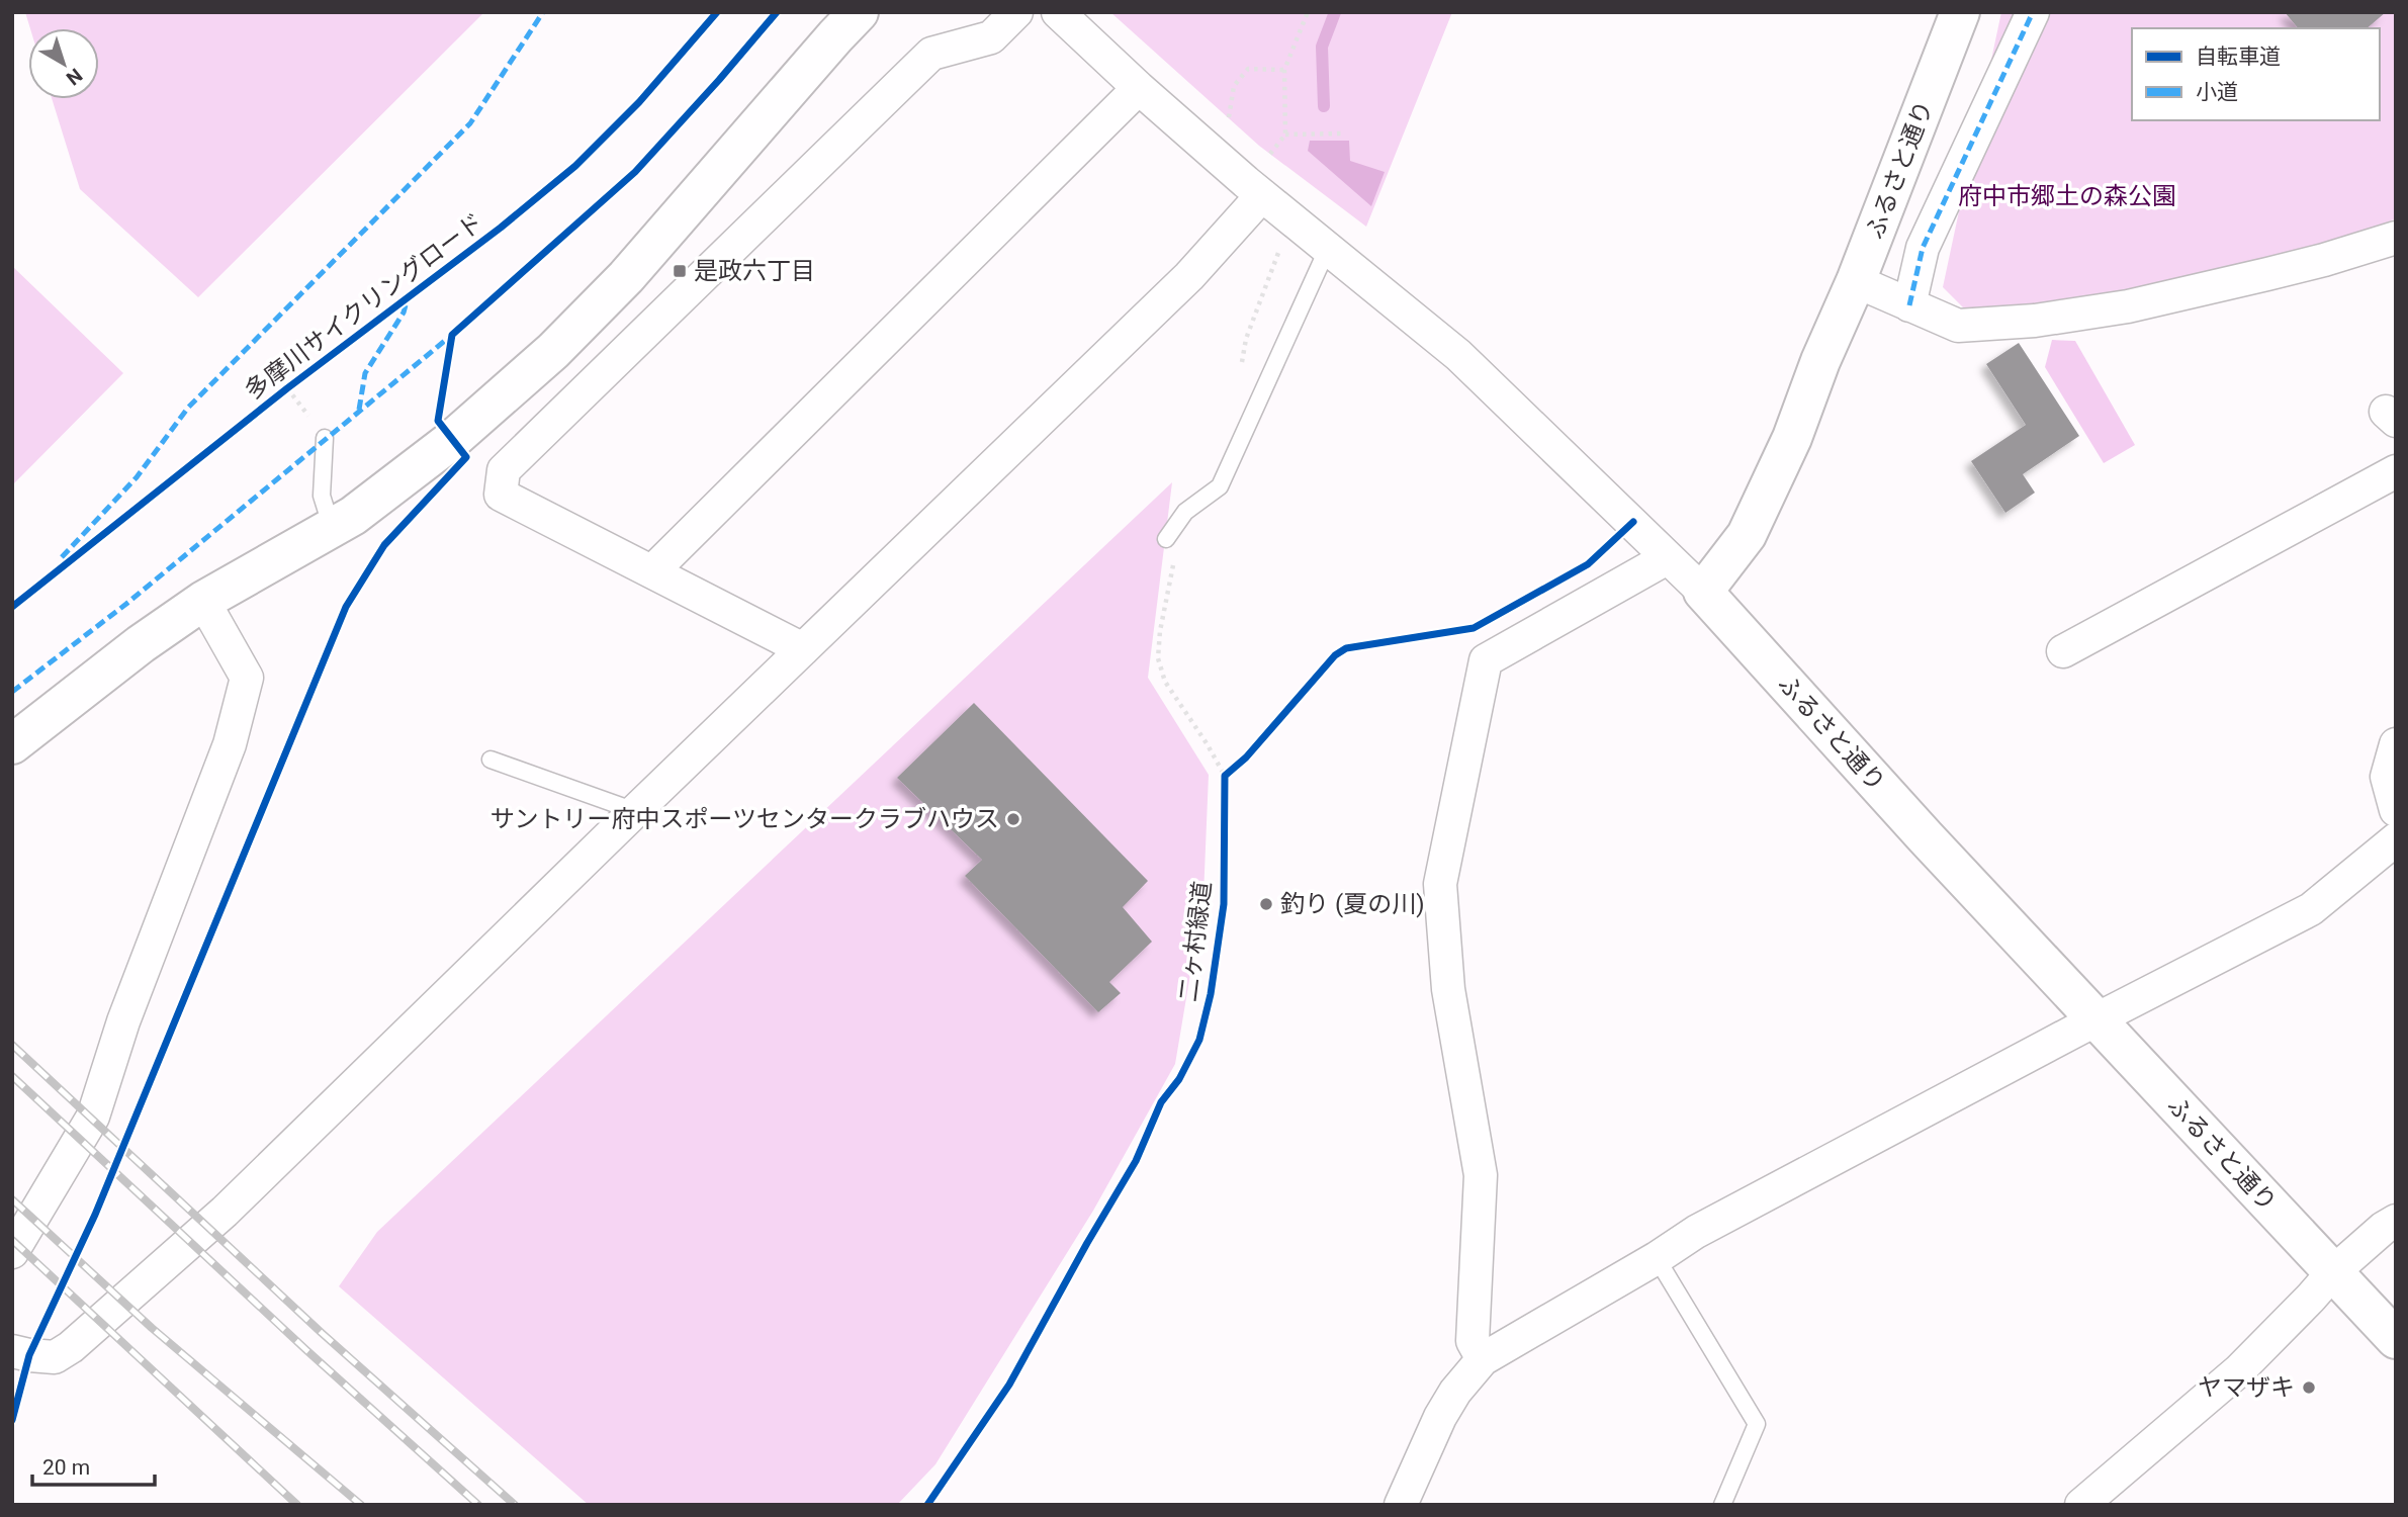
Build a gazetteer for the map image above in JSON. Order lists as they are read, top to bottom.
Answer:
{
  "streets": {
    "street": ["ふるさと通り"],
    "cycle path": ["多摩川サイクリングロード", "二ヶ村緑道"]
  },
  "parks": ["府中市郷土の森公園"],
  "places": {
    "transit": ["是政六丁目"],
    "other": ["サントリー府中スポーツセンタークラブハウス", "釣り (夏の川)", "ヤマザキ"]
  },
  "legend": ["自転車道", "小道"],
  "scale_bar": "20 m",
  "north": "bottom right"
}
